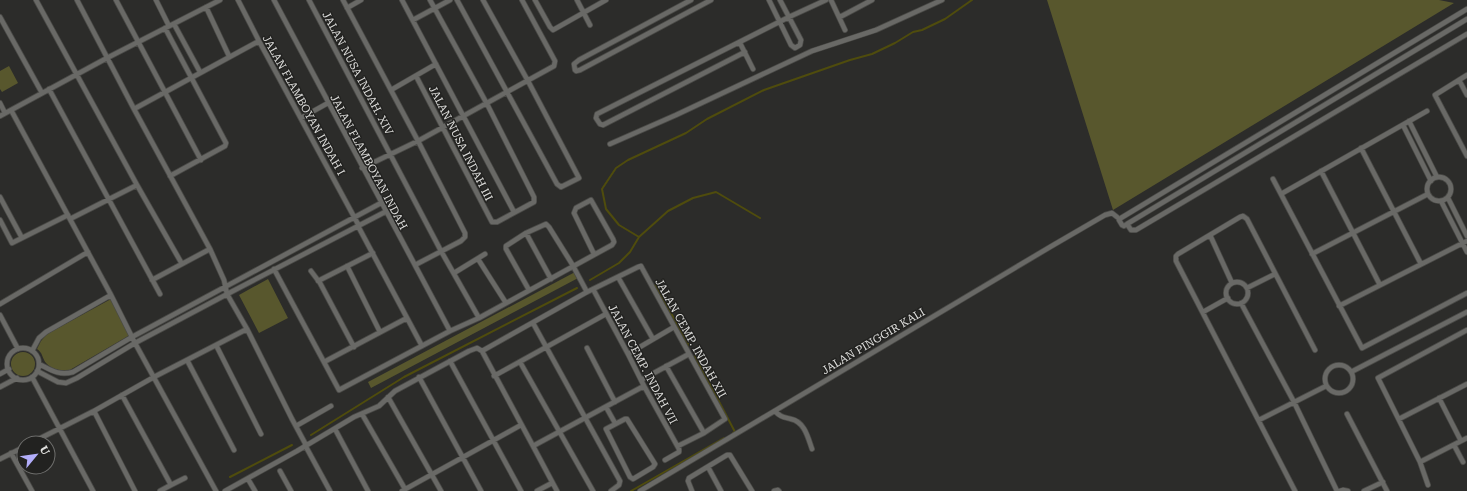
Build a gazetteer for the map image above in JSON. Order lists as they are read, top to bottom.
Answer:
{
  "streets": {
    "street": [
      "JALAN NUSA INDAH. XIV",
      "JALAN FLAMBOYAN INDAH I",
      "JALAN NUSA INDAH III",
      "JALAN FLAMBOYAN INDAH",
      "JALAN CEMP. INDAH XII",
      "JALAN PINGGIR KALI",
      "JALAN CEMP. INDAH VII"
    ]
  },
  "crossings": [
    ["JALAN CEMP. INDAH XII", "JALAN CEMP. INDAH VII"]
  ],
  "north": "top right"
}
